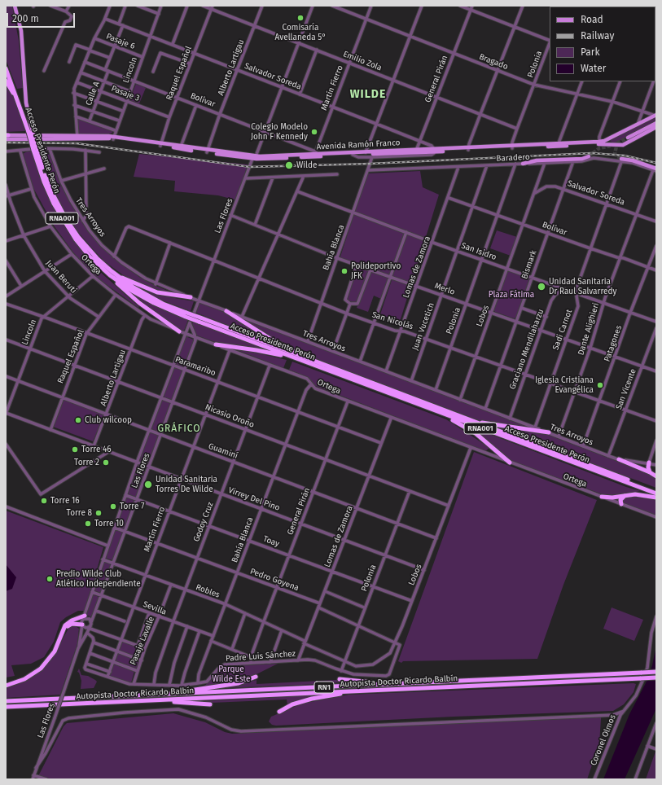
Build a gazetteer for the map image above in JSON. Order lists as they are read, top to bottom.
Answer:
{
  "streets": {
    "highway": [
      "Acceso Presidente Perón",
      "RNA001",
      "Autopista Doctor Ricardo Balbín",
      "RN1"
    ],
    "main road": ["Avenida Ramón Franco"],
    "street": [
      "Pasaje 6",
      "Emilio Zola",
      "Bragado",
      "Polonia",
      "Alberto Lartigau",
      "Lincoln",
      "Raquel Español",
      "Salvador Soreda",
      "General Pirán",
      "Martín Fierro",
      "Calle A",
      "Pasaje 3",
      "Bolívar",
      "Baradero",
      "Las Flores",
      "Tres Arroyos",
      "Bahía Blanca",
      "San Isidro",
      "Ortega",
      "Bismark",
      "Lomas de Zamora",
      "Juan Beruti",
      "Merlo",
      "Lobos",
      "San Nicolás",
      "Juan Vucetich",
      "Dante Alighieri",
      "Sadi Carnot",
      "Patagones",
      "Graciano Mendilaharzu",
      "Paramaribo",
      "San Vicente",
      "Nicasio Oroño",
      "Guaminí",
      "Virrey Del Pino",
      "Godoy Cruz",
      "Toay",
      "Pedro Goyena",
      "Robles",
      "Sevilla",
      "Pasaje Lavalle",
      "Padre Luis Sánchez",
      "Coronel Olmos"
    ]
  },
  "crossings": [
    ["Pasaje 6", "Lincoln"],
    ["Pasaje 6", "Calle A"],
    ["Emilio Zola", "Polonia"],
    ["Emilio Zola", "Alberto Lartigau"],
    ["Emilio Zola", "Raquel Español"],
    ["Emilio Zola", "General Pirán"],
    ["Emilio Zola", "Martín Fierro"],
    ["Emilio Zola", "Las Flores"],
    ["Bragado", "Polonia"],
    ["Bragado", "General Pirán"],
    ["Bragado", "Martín Fierro"],
    ["Bragado", "Avenida Ramón Franco"],
    ["Polonia", "Bolívar"],
    ["Polonia", "Avenida Ramón Franco"],
    ["Polonia", "Baradero"],
    ["Polonia", "Tres Arroyos"],
    ["Polonia", "San Isidro"],
    ["Polonia", "Merlo"],
    ["Polonia", "San Nicolás"],
    ["Polonia", "Nicasio Oroño"],
    ["Polonia", "Guaminí"],
    ["Polonia", "Virrey Del Pino"],
    ["Polonia", "Toay"],
    ["Polonia", "Robles"],
    ["Polonia", "Padre Luis Sánchez"],
    ["Alberto Lartigau", "Salvador Soreda"],
    ["Alberto Lartigau", "Bolívar"],
    ["Alberto Lartigau", "Avenida Ramón Franco"],
    ["Alberto Lartigau", "Ortega"],
    ["Alberto Lartigau", "Paramaribo"],
    ["Alberto Lartigau", "Nicasio Oroño"],
    ["Alberto Lartigau", "Guaminí"],
    ["Alberto Lartigau", "Virrey Del Pino"],
    ["Lincoln", "Salvador Soreda"],
    ["Lincoln", "Pasaje 3"],
    ["Lincoln", "Bolívar"],
    ["Lincoln", "Avenida Ramón Franco"],
    ["Lincoln", "Ortega"],
    ["Lincoln", "Juan Beruti"],
    ["Lincoln", "Paramaribo"],
    ["Lincoln", "Nicasio Oroño"],
    ["Lincoln", "Guaminí"],
    ["Lincoln", "Virrey Del Pino"],
    ["Raquel Español", "Salvador Soreda"],
    ["Raquel Español", "Pasaje 3"],
    ["Raquel Español", "Bolívar"],
    ["Raquel Español", "Avenida Ramón Franco"],
    ["Raquel Español", "Ortega"],
    ["Raquel Español", "Juan Beruti"],
    ["Raquel Español", "Paramaribo"],
    ["Raquel Español", "Nicasio Oroño"],
    ["Raquel Español", "Guaminí"],
    ["Raquel Español", "Virrey Del Pino"],
    ["Salvador Soreda", "General Pirán"],
    ["Salvador Soreda", "Martín Fierro"],
    ["Salvador Soreda", "Calle A"],
    ["Salvador Soreda", "Avenida Ramón Franco"],
    ["Salvador Soreda", "Las Flores"],
    ["Salvador Soreda", "Bismark"],
    ["Salvador Soreda", "Lobos"],
    ["Salvador Soreda", "Dante Alighieri"],
    ["Salvador Soreda", "Sadi Carnot"],
    ["General Pirán", "Avenida Ramón Franco"],
    ["General Pirán", "Ortega"],
    ["General Pirán", "Paramaribo"],
    ["General Pirán", "Nicasio Oroño"],
    ["General Pirán", "Guaminí"],
    ["General Pirán", "Virrey Del Pino"],
    ["General Pirán", "Toay"],
    ["General Pirán", "Pedro Goyena"],
    ["General Pirán", "Robles"],
    ["General Pirán", "Padre Luis Sánchez"],
    ["Martín Fierro", "Bolívar"],
    ["Martín Fierro", "Avenida Ramón Franco"],
    ["Martín Fierro", "Ortega"],
    ["Martín Fierro", "Paramaribo"],
    ["Martín Fierro", "Nicasio Oroño"],
    ["Martín Fierro", "Guaminí"],
    ["Martín Fierro", "Virrey Del Pino"],
    ["Martín Fierro", "Toay"],
    ["Martín Fierro", "Pedro Goyena"],
    ["Martín Fierro", "Robles"],
    ["Martín Fierro", "Sevilla"],
    ["Martín Fierro", "Padre Luis Sánchez"],
    ["Calle A", "Pasaje 3"],
    ["Calle A", "Bolívar"],
    ["Bolívar", "Avenida Ramón Franco"],
    ["Bolívar", "Las Flores"],
    ["Bolívar", "Bismark"],
    ["Bolívar", "Lomas de Zamora"],
    ["Bolívar", "Lobos"],
    ["Bolívar", "Juan Vucetich"],
    ["Bolívar", "Dante Alighieri"],
    ["Bolívar", "Sadi Carnot"],
    ["Bolívar", "Patagones"],
    ["Avenida Ramón Franco", "Las Flores"],
    ["Baradero", "Bahía Blanca"],
    ["Baradero", "Bismark"],
    ["Baradero", "Lomas de Zamora"],
    ["Baradero", "Juan Vucetich"],
    ["Baradero", "Sadi Carnot"],
    ["Las Flores", "Tres Arroyos"],
    ["Las Flores", "Ortega"],
    ["Las Flores", "Merlo"],
    ["Las Flores", "San Nicolás"],
    ["Las Flores", "Paramaribo"],
    ["Las Flores", "Nicasio Oroño"],
    ["Las Flores", "Guaminí"],
    ["Las Flores", "Virrey Del Pino"],
    ["Las Flores", "Toay"],
    ["Las Flores", "Pedro Goyena"],
    ["Las Flores", "Robles"],
    ["Las Flores", "Sevilla"],
    ["Tres Arroyos", "Bahía Blanca"],
    ["Tres Arroyos", "Bismark"],
    ["Tres Arroyos", "Lomas de Zamora"],
    ["Tres Arroyos", "Lobos"],
    ["Tres Arroyos", "San Nicolás"],
    ["Tres Arroyos", "Juan Vucetich"],
    ["Tres Arroyos", "Dante Alighieri"],
    ["Tres Arroyos", "Sadi Carnot"],
    ["Tres Arroyos", "Patagones"],
    ["Tres Arroyos", "Graciano Mendilaharzu"],
    ["Tres Arroyos", "San Vicente"],
    ["Bahía Blanca", "San Isidro"],
    ["Bahía Blanca", "Ortega"],
    ["Bahía Blanca", "Merlo"],
    ["Bahía Blanca", "San Nicolás"],
    ["Bahía Blanca", "Paramaribo"],
    ["Bahía Blanca", "Nicasio Oroño"],
    ["Bahía Blanca", "Guaminí"],
    ["Bahía Blanca", "Virrey Del Pino"],
    ["Bahía Blanca", "Toay"],
    ["Bahía Blanca", "Pedro Goyena"],
    ["Bahía Blanca", "Robles"],
    ["Bahía Blanca", "Sevilla"],
    ["Bahía Blanca", "Padre Luis Sánchez"],
    ["San Isidro", "Bismark"],
    ["San Isidro", "Lomas de Zamora"],
    ["San Isidro", "Lobos"],
    ["San Isidro", "Juan Vucetich"],
    ["San Isidro", "Dante Alighieri"],
    ["San Isidro", "Sadi Carnot"],
    ["San Isidro", "Patagones"],
    ["San Isidro", "Graciano Mendilaharzu"],
    ["Ortega", "Lomas de Zamora"],
    ["Ortega", "Lobos"],
    ["Ortega", "Godoy Cruz"],
    ["Bismark", "Merlo"],
    ["Bismark", "San Nicolás"],
    ["Lomas de Zamora", "Merlo"],
    ["Lomas de Zamora", "San Nicolás"],
    ["Lomas de Zamora", "Paramaribo"],
    ["Lomas de Zamora", "Nicasio Oroño"],
    ["Lomas de Zamora", "Guaminí"],
    ["Lomas de Zamora", "Virrey Del Pino"],
    ["Lomas de Zamora", "Toay"],
    ["Lomas de Zamora", "Pedro Goyena"],
    ["Lomas de Zamora", "Robles"],
    ["Lomas de Zamora", "Padre Luis Sánchez"],
    ["Merlo", "Lobos"],
    ["Merlo", "Juan Vucetich"],
    ["Merlo", "Dante Alighieri"],
    ["Merlo", "Sadi Carnot"],
    ["Merlo", "Patagones"],
    ["Merlo", "Graciano Mendilaharzu"],
    ["Merlo", "San Vicente"],
    ["Lobos", "San Nicolás"],
    ["Lobos", "Nicasio Oroño"],
    ["Lobos", "Guaminí"],
    ["Lobos", "Virrey Del Pino"],
    ["Lobos", "Toay"],
    ["Lobos", "Robles"],
    ["Lobos", "Padre Luis Sánchez"],
    ["San Nicolás", "Juan Vucetich"],
    ["San Nicolás", "Dante Alighieri"],
    ["San Nicolás", "Sadi Carnot"],
    ["San Nicolás", "Patagones"],
    ["San Nicolás", "Graciano Mendilaharzu"],
    ["San Nicolás", "San Vicente"],
    ["Paramaribo", "Godoy Cruz"],
    ["Nicasio Oroño", "Godoy Cruz"],
    ["Guaminí", "Godoy Cruz"],
    ["Virrey Del Pino", "Godoy Cruz"],
    ["Godoy Cruz", "Toay"],
    ["Godoy Cruz", "Pedro Goyena"],
    ["Godoy Cruz", "Robles"],
    ["Godoy Cruz", "Sevilla"],
    ["Godoy Cruz", "Padre Luis Sánchez"],
    ["Robles", "Pasaje Lavalle"],
    ["Sevilla", "Pasaje Lavalle"],
    ["Pasaje Lavalle", "Padre Luis Sánchez"]
  ],
  "districts": ["WILDE", "GRÁFICO"],
  "parks": ["Plaza Fátima", "Parque Wilde Este"],
  "places": [
    "Comisaría Avellaneda 5°",
    "Colegio Modelo John F Kennedy",
    "Wilde",
    "Polideportivo JFK",
    "Unidad Sanitaria Dr Raul Salvarredy",
    "Iglesia Cristiana Evangélica",
    "Club wilcoop",
    "Torre 46",
    "Torre 2",
    "Unidad Sanitaria Torres De Wilde",
    "Torre 16",
    "Torre 7",
    "Torre 8",
    "Torre 10",
    "Predio Wilde Club Atlético Independiente"
  ],
  "legend": [
    "Road",
    "Railway",
    "Park",
    "Water"
  ],
  "scale_bar": "200 m"
}
